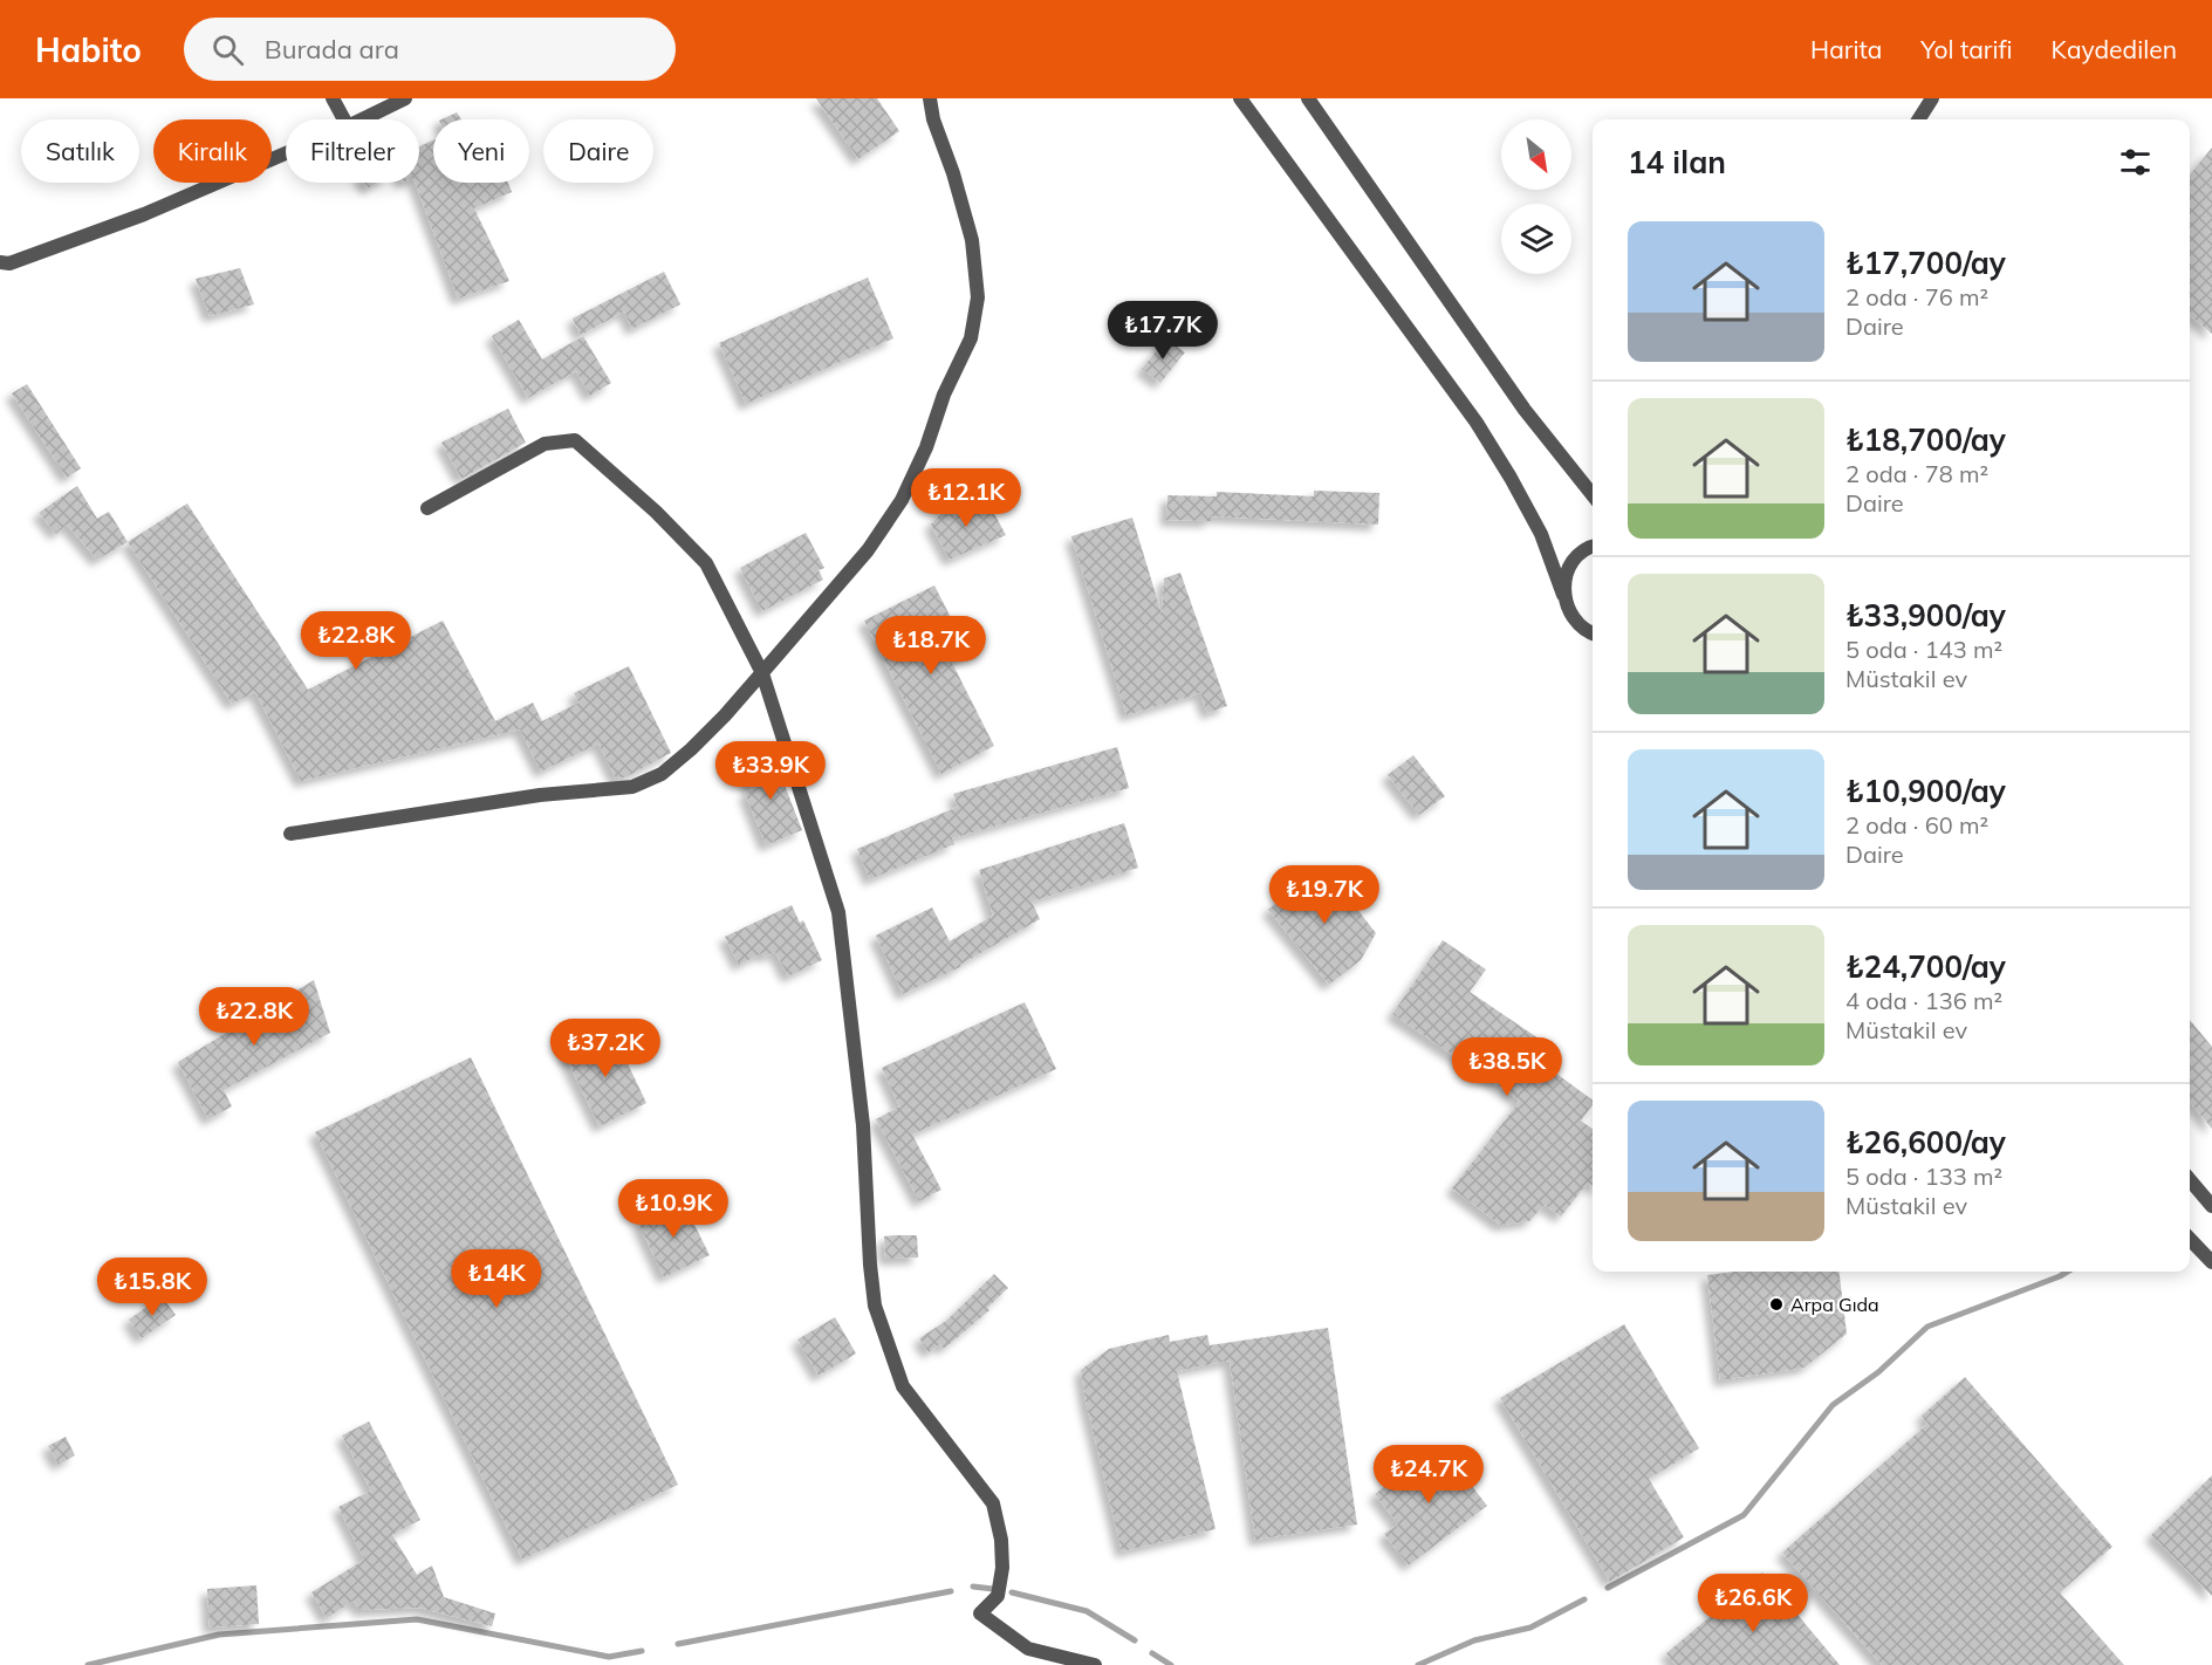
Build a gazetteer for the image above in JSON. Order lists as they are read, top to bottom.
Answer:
{
  "places": ["Arpa Gıda"],
  "north": "bottom right",
  "page": {
    "header": "Habito",
    "search": "Burada ara",
    "nav": ["Harita", "Yol tarifi", "Kaydedilen"],
    "chip": [
      "Satılık",
      "Kiralık",
      "Filtreler",
      "Yeni",
      "Daire"
    ],
    "heading": "14 ilan",
    "list": [
      {
        "name": "₺17,700/ay",
        "note": "2 oda · 76 m² · Daire"
      },
      {
        "name": "₺18,700/ay",
        "note": "2 oda · 78 m² · Daire"
      },
      {
        "name": "₺33,900/ay",
        "note": "5 oda · 143 m² · Müstakil ev"
      },
      {
        "name": "₺10,900/ay",
        "note": "2 oda · 60 m² · Daire"
      },
      {
        "name": "₺24,700/ay",
        "note": "4 oda · 136 m² · Müstakil ev"
      },
      {
        "name": "₺26,600/ay",
        "note": "5 oda · 133 m² · Müstakil ev"
      }
    ],
    "price": [
      "₺17.7K",
      "₺12.1K",
      "₺22.8K",
      "₺18.7K",
      "₺33.9K",
      "₺19.7K",
      "₺22.8K",
      "₺37.2K",
      "₺38.5K",
      "₺10.9K",
      "₺14K",
      "₺15.8K",
      "₺24.7K",
      "₺26.6K"
    ]
  }
}
